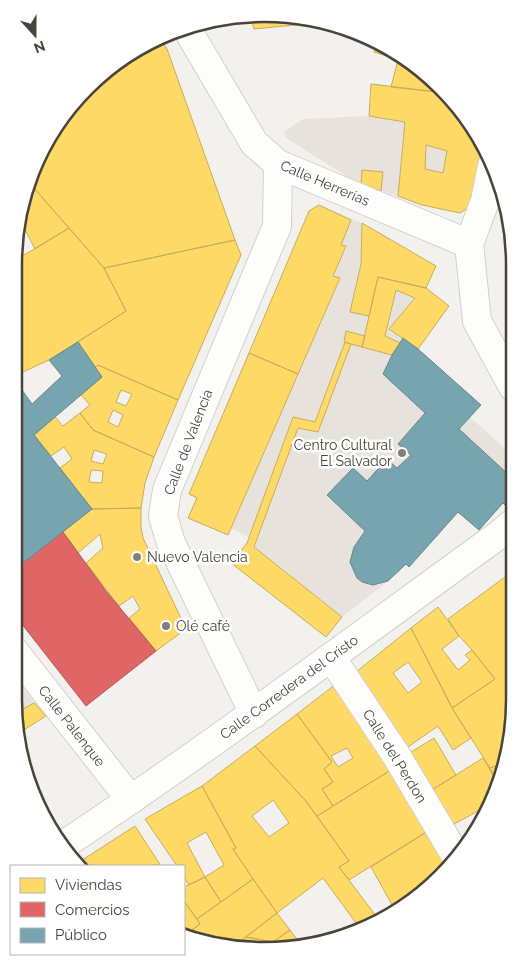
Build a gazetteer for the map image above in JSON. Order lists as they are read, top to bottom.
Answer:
{
  "streets": {
    "street": [
      "Calle Herrerías",
      "Calle de Valencia",
      "Calle Corredera del Cristo",
      "Calle Palenque",
      "Calle del Perdon"
    ]
  },
  "crossings": [
    ["Calle Herrerías", "Calle de Valencia"],
    ["Calle de Valencia", "Calle Corredera del Cristo"],
    ["Calle Corredera del Cristo", "Calle Palenque"],
    ["Calle Corredera del Cristo", "Calle del Perdon"]
  ],
  "places": ["Centro Cultural El Salvador", "Nuevo Valencia", "Olé café"],
  "legend": ["Viviendas", "Comercios", "Público"],
  "north": "bottom"
}
